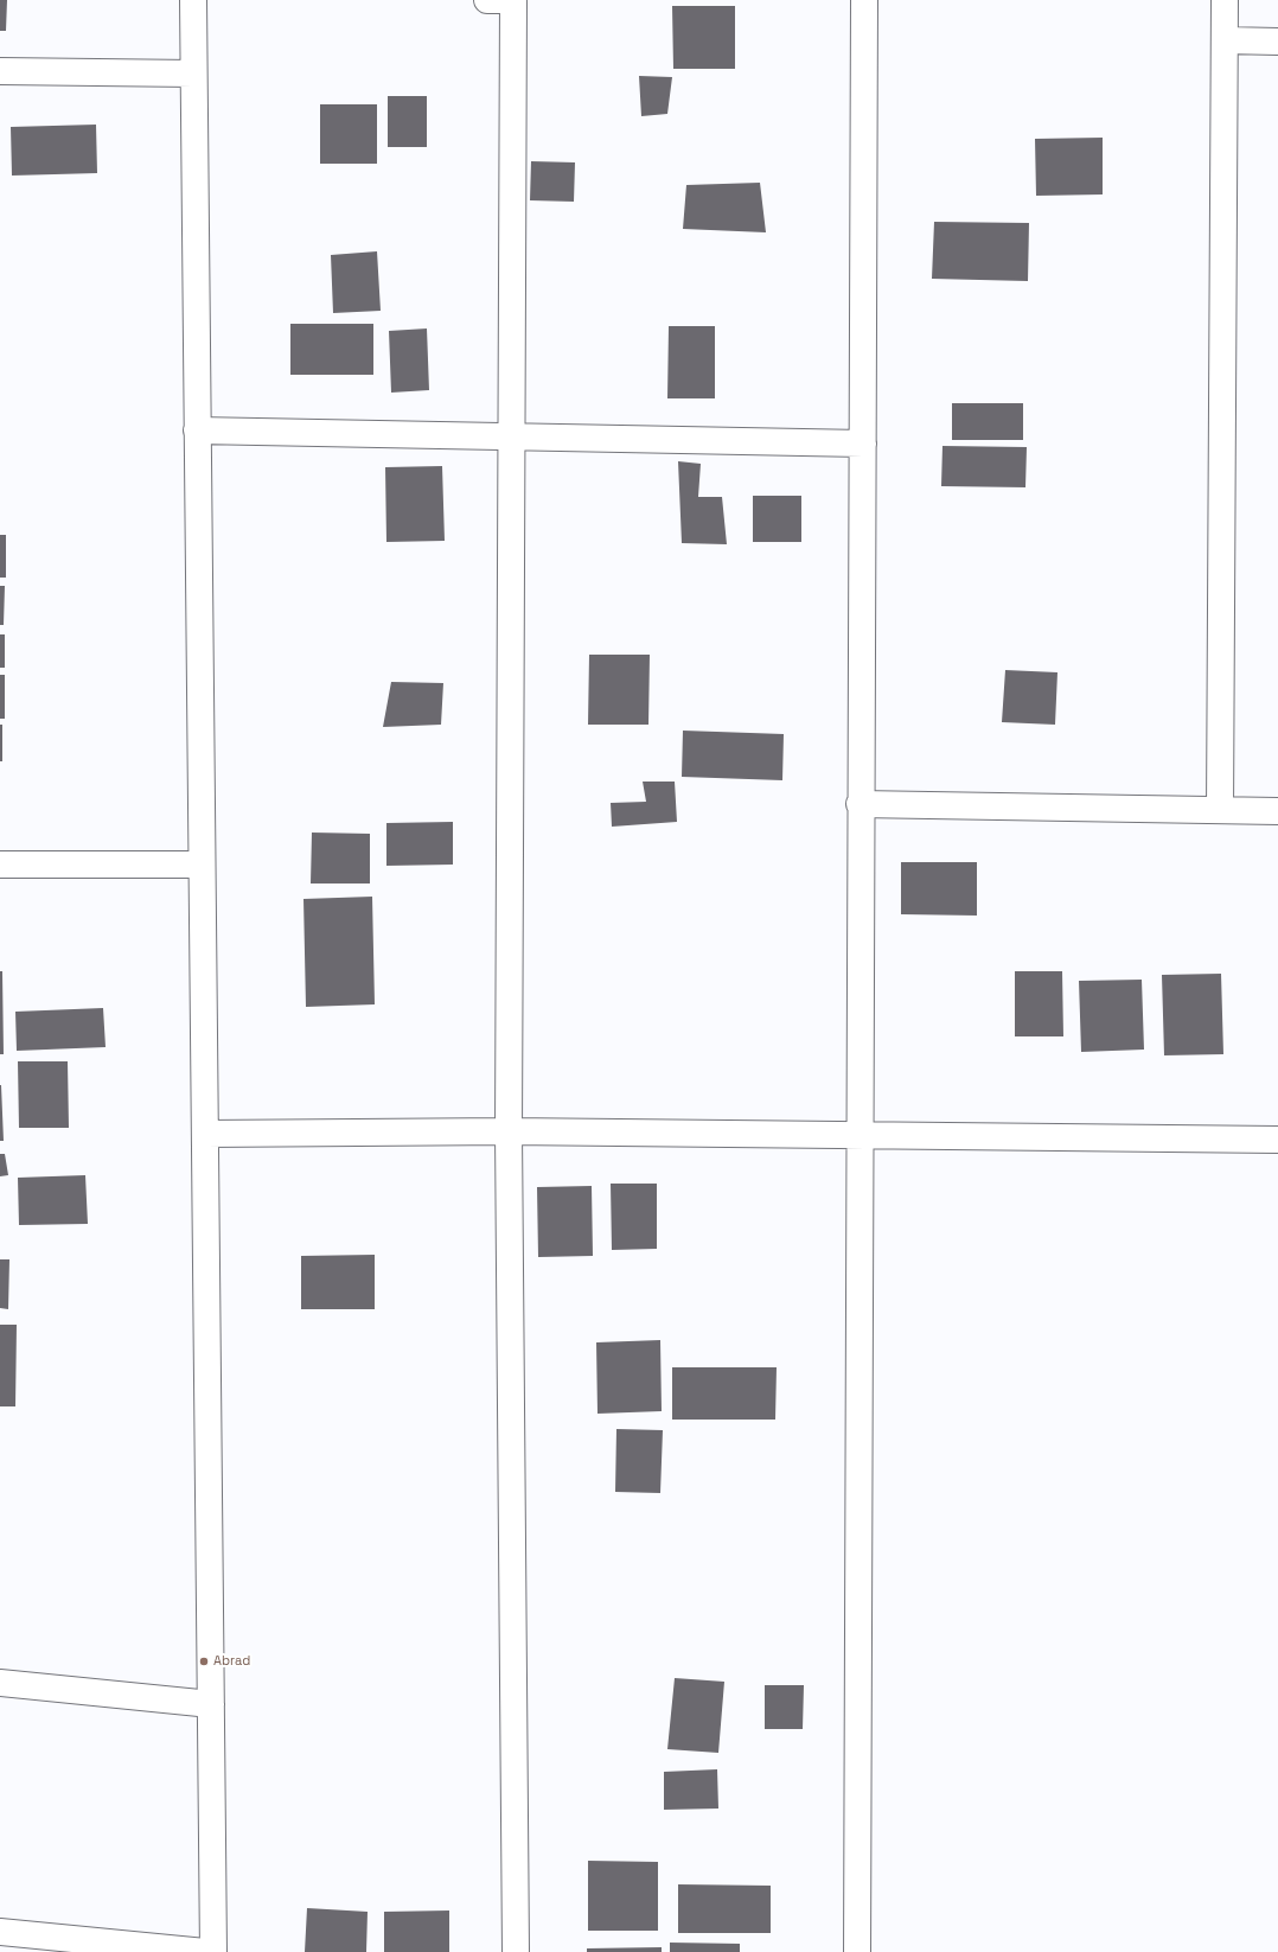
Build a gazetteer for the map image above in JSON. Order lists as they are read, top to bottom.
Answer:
{
  "places": ["Abrad"]
}
